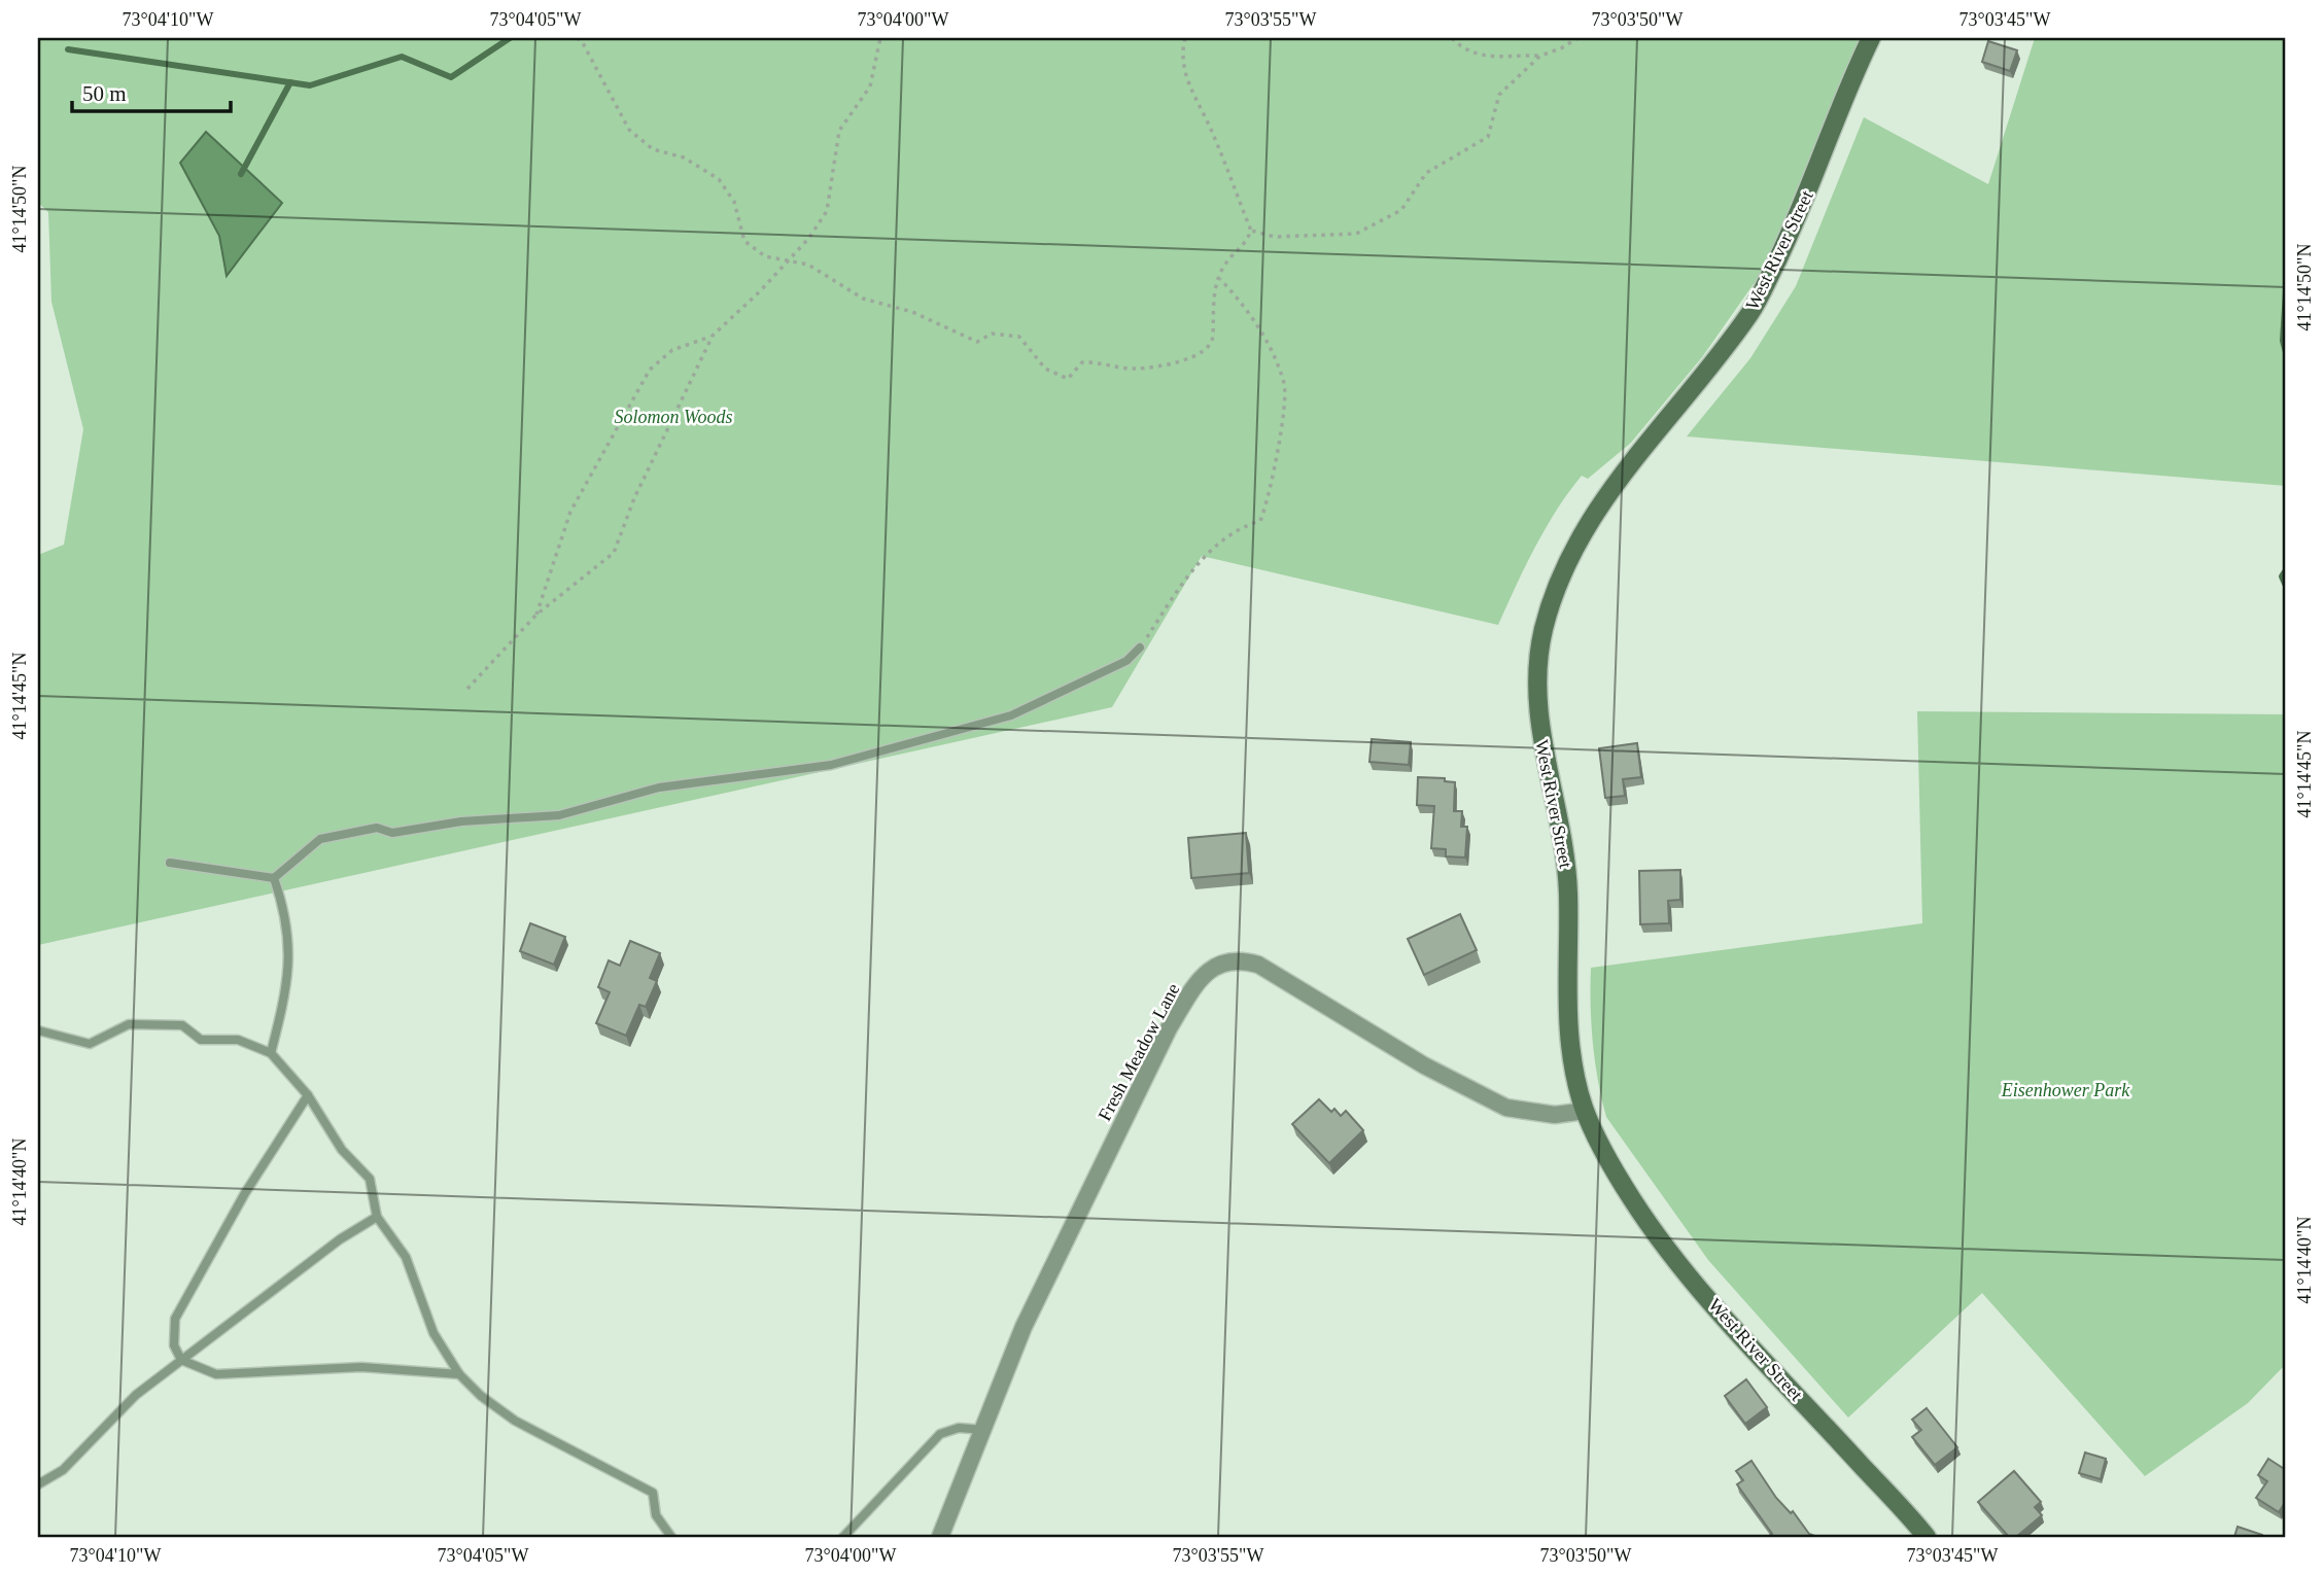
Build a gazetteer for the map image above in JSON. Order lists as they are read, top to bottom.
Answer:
{
  "streets": {
    "street": ["West River Street", "Fresh Meadow Lane"]
  },
  "crossings": [
    ["West River Street", "Fresh Meadow Lane"]
  ],
  "parks": ["Solomon Woods", "Eisenhower Park"],
  "scale_bar": "50 m",
  "coordinates": [
    "73°04'10\"W",
    "73°04'05\"W",
    "73°04'00\"W",
    "73°03'55\"W",
    "73°03'50\"W",
    "73°03'45\"W",
    "41°14'50\"N",
    "41°14'45\"N",
    "41°14'40\"N"
  ]
}
